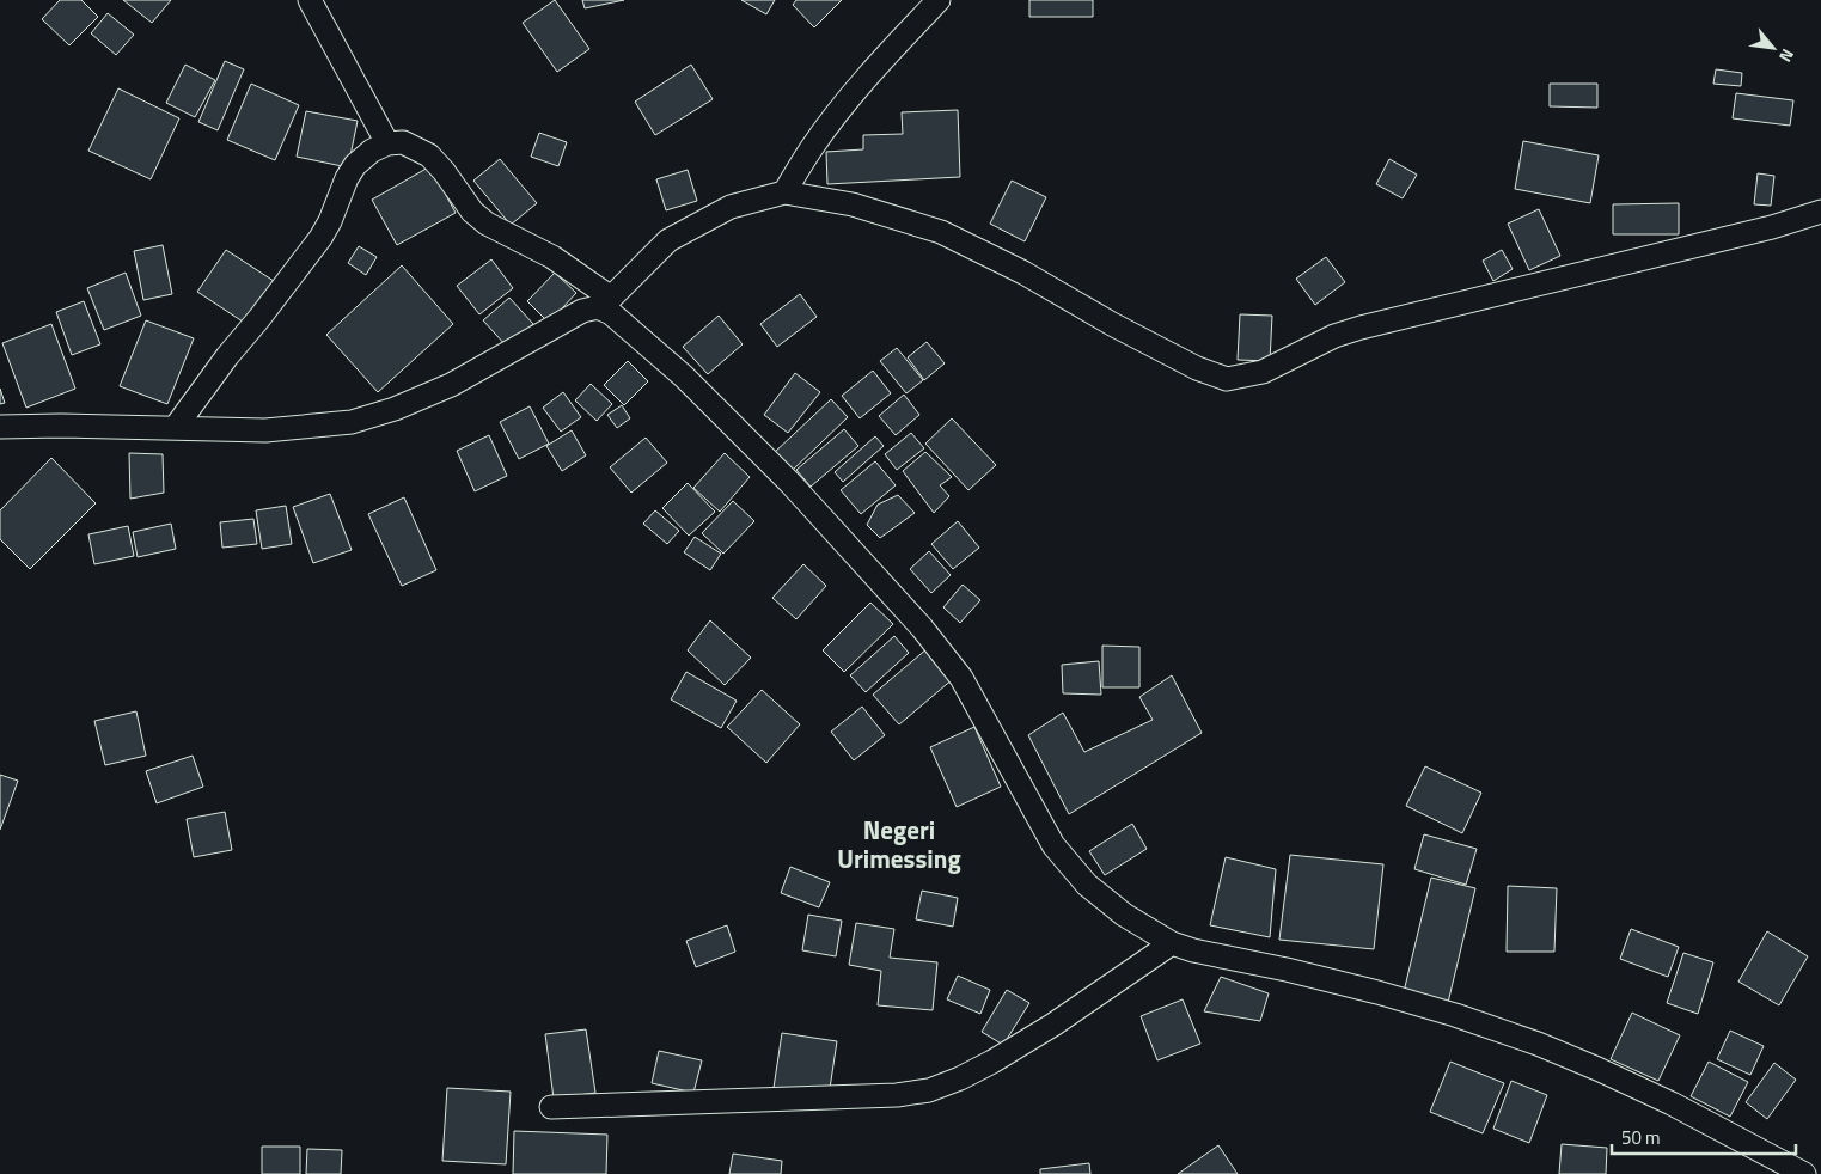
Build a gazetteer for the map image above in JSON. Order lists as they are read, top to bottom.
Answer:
{
  "districts": ["Negeri Urimessing"],
  "scale_bar": "50 m",
  "north": "bottom right"
}
